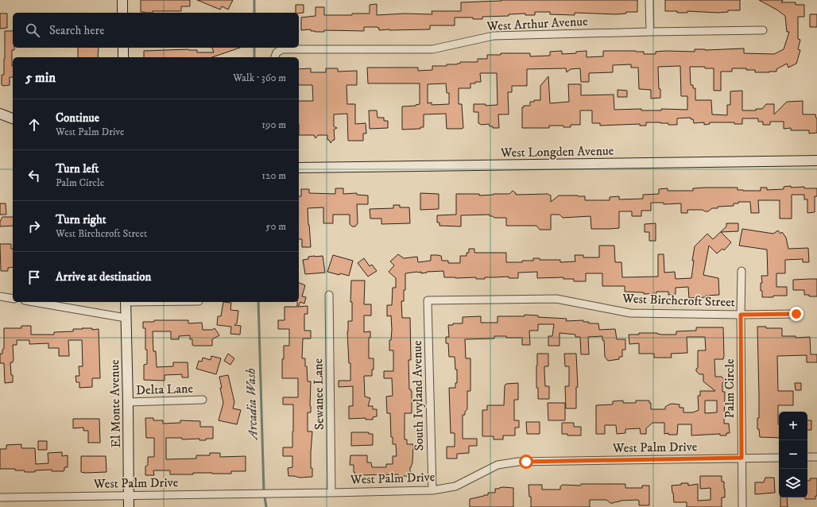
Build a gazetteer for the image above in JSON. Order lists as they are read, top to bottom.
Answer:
{
  "streets": {
    "street": [
      "West Arthur Avenue",
      "West Longden Avenue",
      "West Birchcroft Street",
      "Palm Circle",
      "Delta Lane",
      "Sewanee Lane",
      "South Ivyland Avenue",
      "El Monte Avenue",
      "West Palm Drive"
    ]
  },
  "crossings": [
    ["West Birchcroft Street", "Palm Circle"],
    ["West Birchcroft Street", "South Ivyland Avenue"],
    ["Palm Circle", "West Palm Drive"],
    ["Delta Lane", "El Monte Avenue"],
    ["Sewanee Lane", "West Palm Drive"],
    ["South Ivyland Avenue", "West Palm Drive"],
    ["El Monte Avenue", "West Palm Drive"]
  ],
  "water": ["Arcadia Wash"],
  "page": {
    "search": "Search here",
    "heading": ["5 min", "Walk · 360 m"],
    "list": [
      ["Continue", "West Palm Drive", "190 m"],
      ["Turn left", "Palm Circle", "120 m"],
      ["Turn right", "West Birchcroft Street", "50 m"],
      "Arrive at destination"
    ],
    "map_buttons": ["+", "−"]
  }
}
